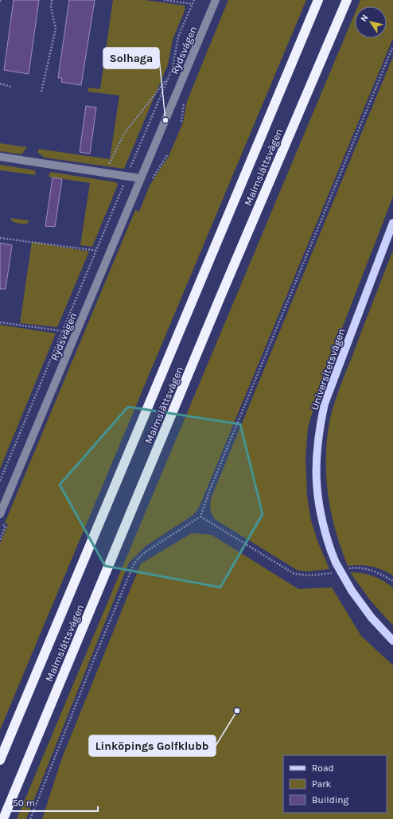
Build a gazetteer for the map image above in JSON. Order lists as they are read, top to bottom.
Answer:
{
  "streets": {
    "highway": ["Malmslättsvägen"],
    "main road": ["Universitetsvägen"],
    "street": ["Rydsvägen"]
  },
  "places": ["Solhaga", "Linköpings Golfklubb"],
  "legend": ["Road", "Park", "Building"],
  "scale_bar": "50 m",
  "north": "top left"
}
